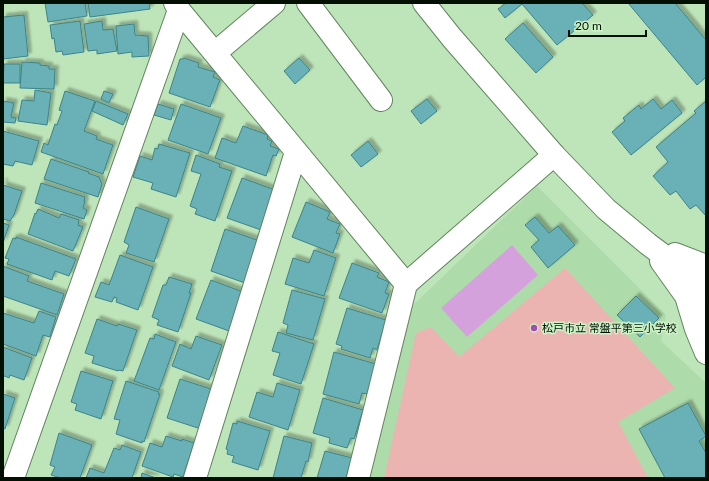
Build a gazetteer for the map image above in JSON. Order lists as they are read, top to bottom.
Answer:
{
  "places": ["松戸市立 常盤平第三小学校"],
  "scale_bar": "20 m"
}
